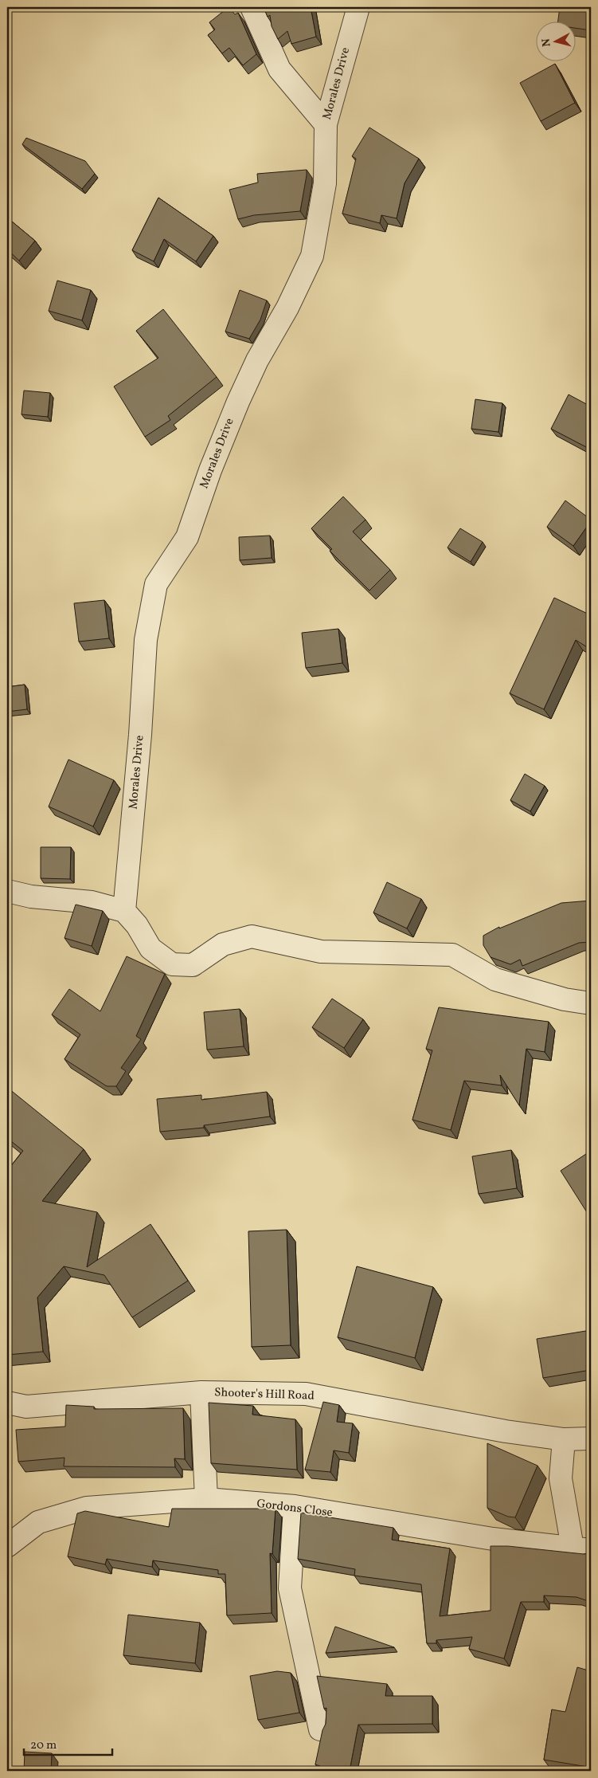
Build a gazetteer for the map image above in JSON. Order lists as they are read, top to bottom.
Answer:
{
  "streets": {
    "street": ["Morales Drive", "Shooter's Hill Road", "Gordons Close"]
  },
  "scale_bar": "20 m",
  "north": "left"
}
